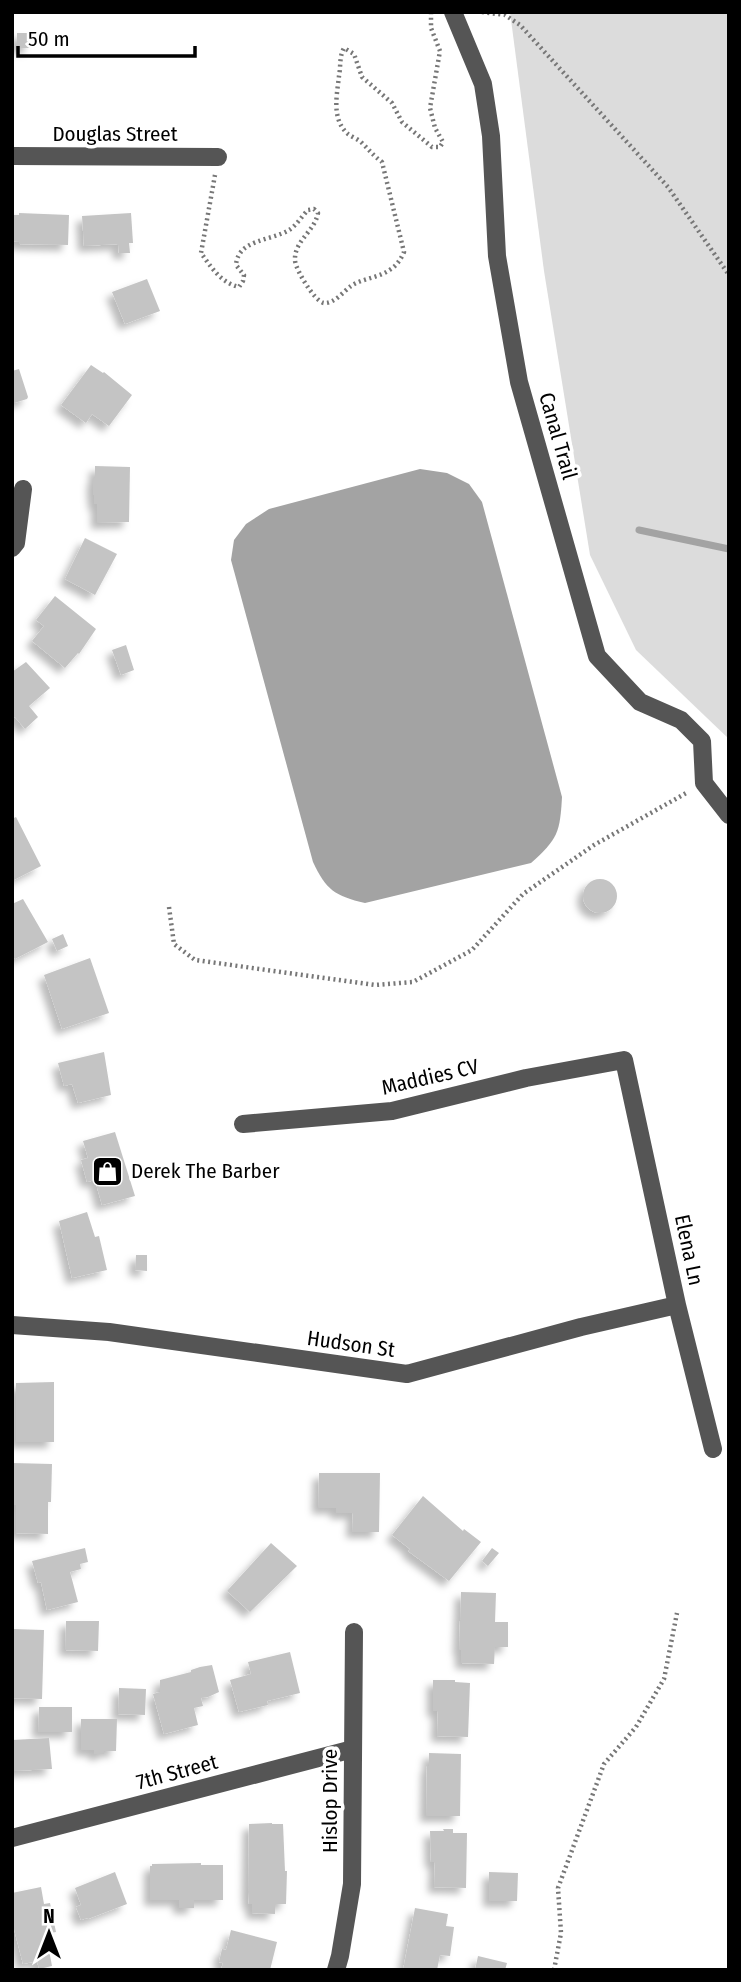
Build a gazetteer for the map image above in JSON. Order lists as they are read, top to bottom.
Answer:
{
  "streets": {
    "street": [
      "Douglas Street",
      "Canal Trail",
      "Maddies CV",
      "Elena Ln",
      "Hudson St",
      "7th Street",
      "Hislop Drive"
    ]
  },
  "crossings": [
    ["Maddies CV", "Elena Ln"],
    ["Elena Ln", "Hudson St"],
    ["7th Street", "Hislop Drive"]
  ],
  "places": {
    "shop": ["Derek The Barber"]
  },
  "scale_bar": "50 m",
  "north": "top"
}
